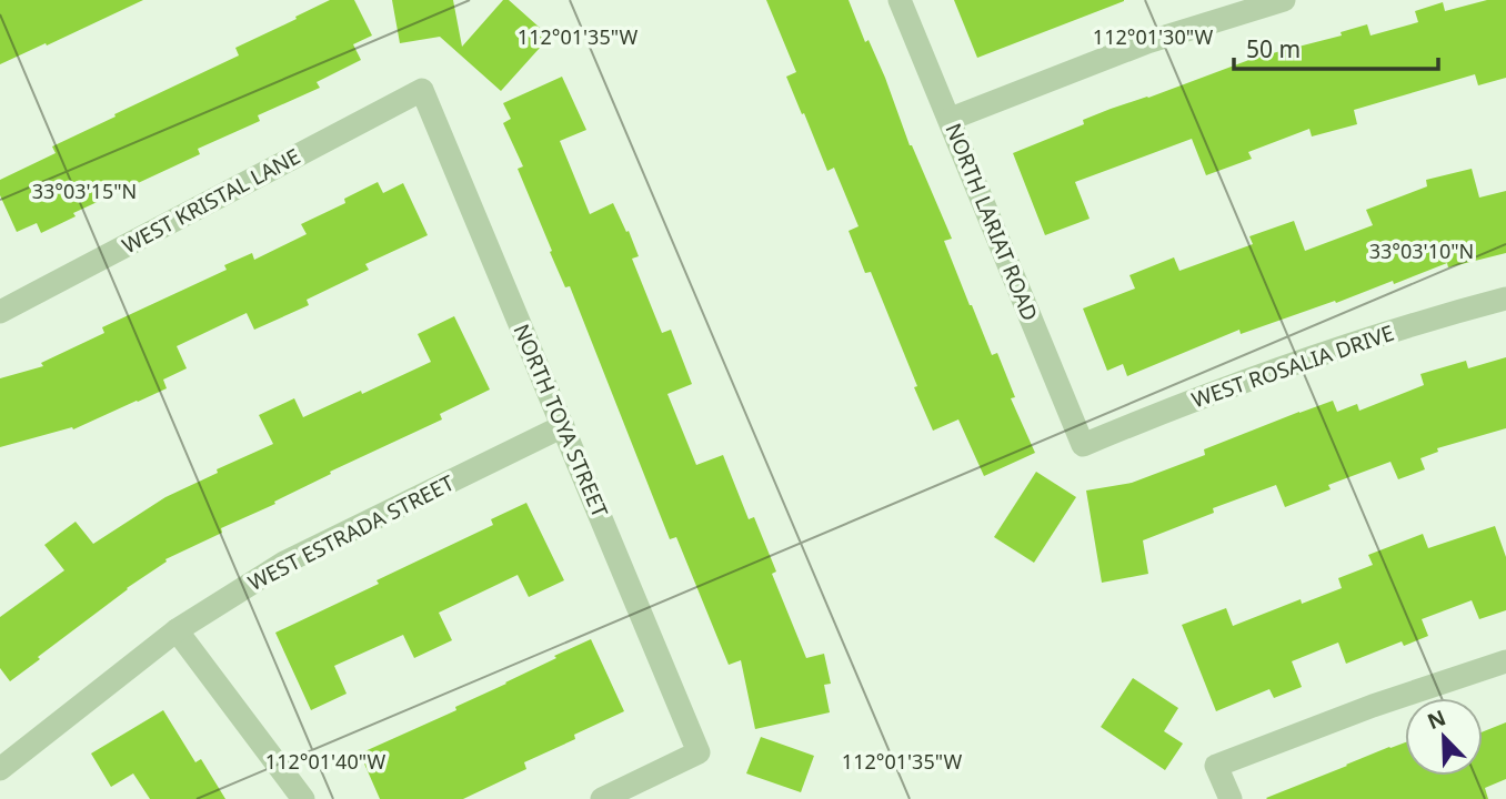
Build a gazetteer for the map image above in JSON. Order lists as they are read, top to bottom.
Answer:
{
  "streets": {
    "street": [
      "WEST KRISTAL LANE",
      "NORTH LARIAT ROAD",
      "WEST ROSALIA DRIVE",
      "NORTH TOYA STREET",
      "WEST ESTRADA STREET"
    ]
  },
  "crossings": [
    ["WEST KRISTAL LANE", "NORTH TOYA STREET"],
    ["NORTH LARIAT ROAD", "WEST ROSALIA DRIVE"],
    ["NORTH TOYA STREET", "WEST ESTRADA STREET"]
  ],
  "scale_bar": "50 m",
  "north": "top left",
  "coordinates": [
    "112°01'35\"W",
    "112°01'30\"W",
    "33°03'15\"N",
    "33°03'10\"N",
    "112°01'40\"W"
  ]
}
